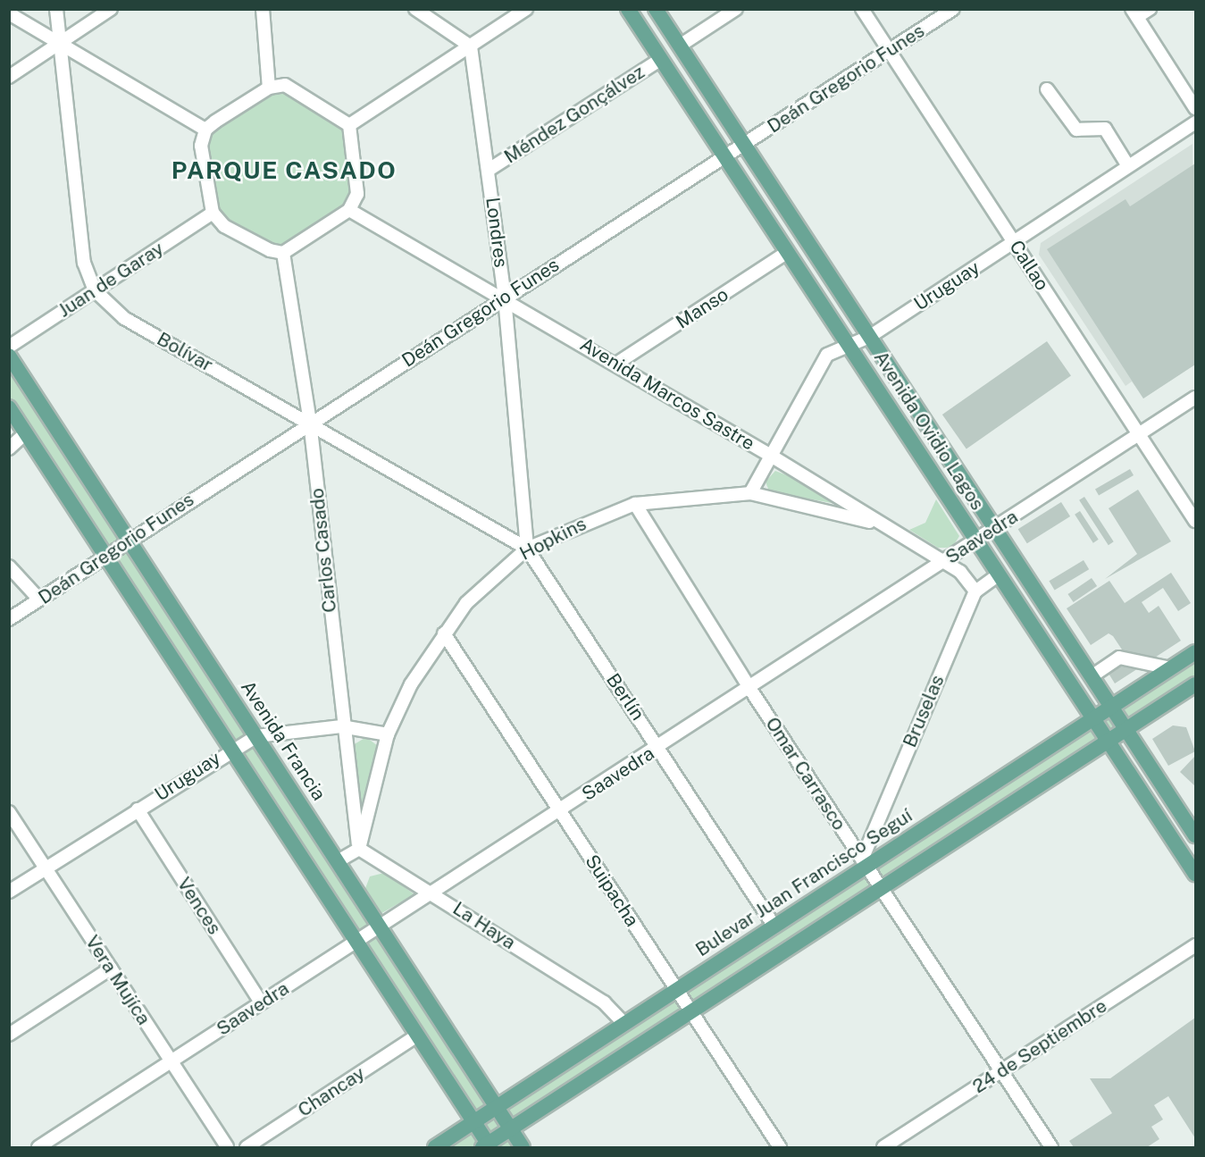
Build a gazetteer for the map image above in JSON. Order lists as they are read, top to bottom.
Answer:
{
  "streets": {
    "main road": ["Avenida Ovidio Lagos", "Avenida Francia", "Bulevar Juan Francisco Seguí"],
    "street": [
      "Deán Gregorio Funes",
      "Méndez Gonçálvez",
      "Londres",
      "Callao",
      "Juan de Garay",
      "Uruguay",
      "Manso",
      "Bolívar",
      "Avenida Marcos Sastre",
      "Saavedra",
      "Hopkins",
      "Carlos Casado",
      "Berlín",
      "Bruselas",
      "Omar Carrasco",
      "Suipacha",
      "Vences",
      "La Haya",
      "Vera Mujíca",
      "24 de Septiembre",
      "Chancay"
    ]
  },
  "crossings": [
    ["Deán Gregorio Funes", "Londres"],
    ["Deán Gregorio Funes", "Callao"],
    ["Deán Gregorio Funes", "Bolívar"],
    ["Deán Gregorio Funes", "Avenida Marcos Sastre"],
    ["Deán Gregorio Funes", "Avenida Ovidio Lagos"],
    ["Deán Gregorio Funes", "Carlos Casado"],
    ["Deán Gregorio Funes", "Avenida Francia"],
    ["Méndez Gonçálvez", "Londres"],
    ["Méndez Gonçálvez", "Avenida Ovidio Lagos"],
    ["Londres", "Bolívar"],
    ["Londres", "Avenida Marcos Sastre"],
    ["Londres", "Hopkins"],
    ["Londres", "Berlín"],
    ["Callao", "Uruguay"],
    ["Callao", "Saavedra"],
    ["Juan de Garay", "Bolívar"],
    ["Juan de Garay", "Avenida Marcos Sastre"],
    ["Juan de Garay", "Carlos Casado"],
    ["Uruguay", "Avenida Marcos Sastre"],
    ["Uruguay", "Avenida Ovidio Lagos"],
    ["Uruguay", "Hopkins"],
    ["Uruguay", "Carlos Casado"],
    ["Uruguay", "Avenida Francia"],
    ["Uruguay", "Vences"],
    ["Uruguay", "Vera Mujíca"],
    ["Manso", "Avenida Marcos Sastre"],
    ["Manso", "Avenida Ovidio Lagos"],
    ["Bolívar", "Hopkins"],
    ["Bolívar", "Carlos Casado"],
    ["Bolívar", "Berlín"],
    ["Avenida Marcos Sastre", "Saavedra"],
    ["Avenida Marcos Sastre", "Hopkins"],
    ["Avenida Marcos Sastre", "Carlos Casado"],
    ["Avenida Marcos Sastre", "Bruselas"],
    ["Avenida Ovidio Lagos", "Saavedra"],
    ["Avenida Ovidio Lagos", "Bulevar Juan Francisco Seguí"],
    ["Saavedra", "Berlín"],
    ["Saavedra", "Avenida Francia"],
    ["Saavedra", "Omar Carrasco"],
    ["Saavedra", "Suipacha"],
    ["Saavedra", "Vences"],
    ["Saavedra", "La Haya"],
    ["Saavedra", "Vera Mujíca"],
    ["Hopkins", "Carlos Casado"],
    ["Hopkins", "Berlín"],
    ["Hopkins", "Omar Carrasco"],
    ["Hopkins", "Suipacha"],
    ["Hopkins", "La Haya"],
    ["Carlos Casado", "La Haya"],
    ["Berlín", "Bulevar Juan Francisco Seguí"],
    ["Bruselas", "Omar Carrasco"],
    ["Bruselas", "Bulevar Juan Francisco Seguí"],
    ["Avenida Francia", "Bulevar Juan Francisco Seguí"],
    ["Omar Carrasco", "Bulevar Juan Francisco Seguí"],
    ["Omar Carrasco", "24 de Septiembre"],
    ["Bulevar Juan Francisco Seguí", "Suipacha"],
    ["Bulevar Juan Francisco Seguí", "La Haya"]
  ],
  "districts": ["PARQUE CASADO"]
}
